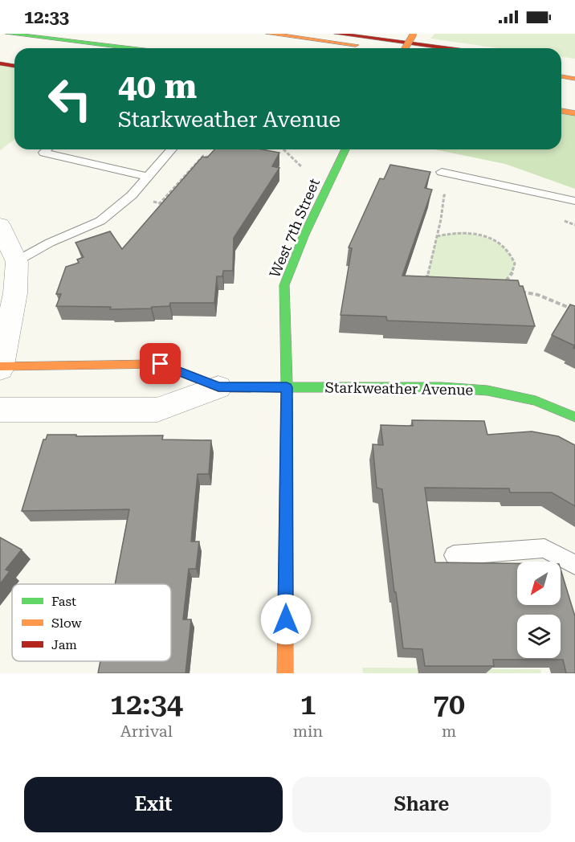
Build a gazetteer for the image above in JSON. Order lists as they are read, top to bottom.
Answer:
{
  "streets": {
    "main road": ["West 7th Street", "Starkweather Avenue"]
  },
  "crossings": [
    ["West 7th Street", "Starkweather Avenue"]
  ],
  "legend": ["Fast", "Slow", "Jam"],
  "north": "bottom left",
  "page": {
    "status": "12:33",
    "turn": ["40 m", "Starkweather Avenue"],
    "eta": [
      "12:34",
      "Arrival",
      "1",
      "min",
      "70",
      "m"
    ],
    "buttons": ["Exit", "Share"]
  }
}
